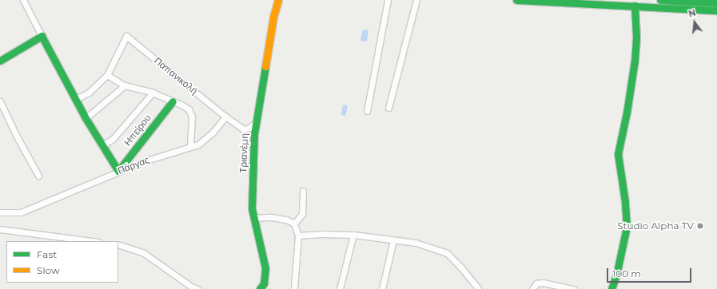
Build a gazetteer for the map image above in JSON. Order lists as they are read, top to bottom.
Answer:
{
  "streets": {
    "street": [
      "Παπανικολή",
      "Ηπείρου",
      "Τριανέμη",
      "Πάργας"
    ]
  },
  "crossings": [
    ["Παπανικολή", "Πάργας"],
    ["Ηπείρου", "Πάργας"]
  ],
  "places": ["Studio Alpha TV"],
  "legend": ["Fast", "Slow"],
  "scale_bar": "100 m",
  "north": "top"
}
